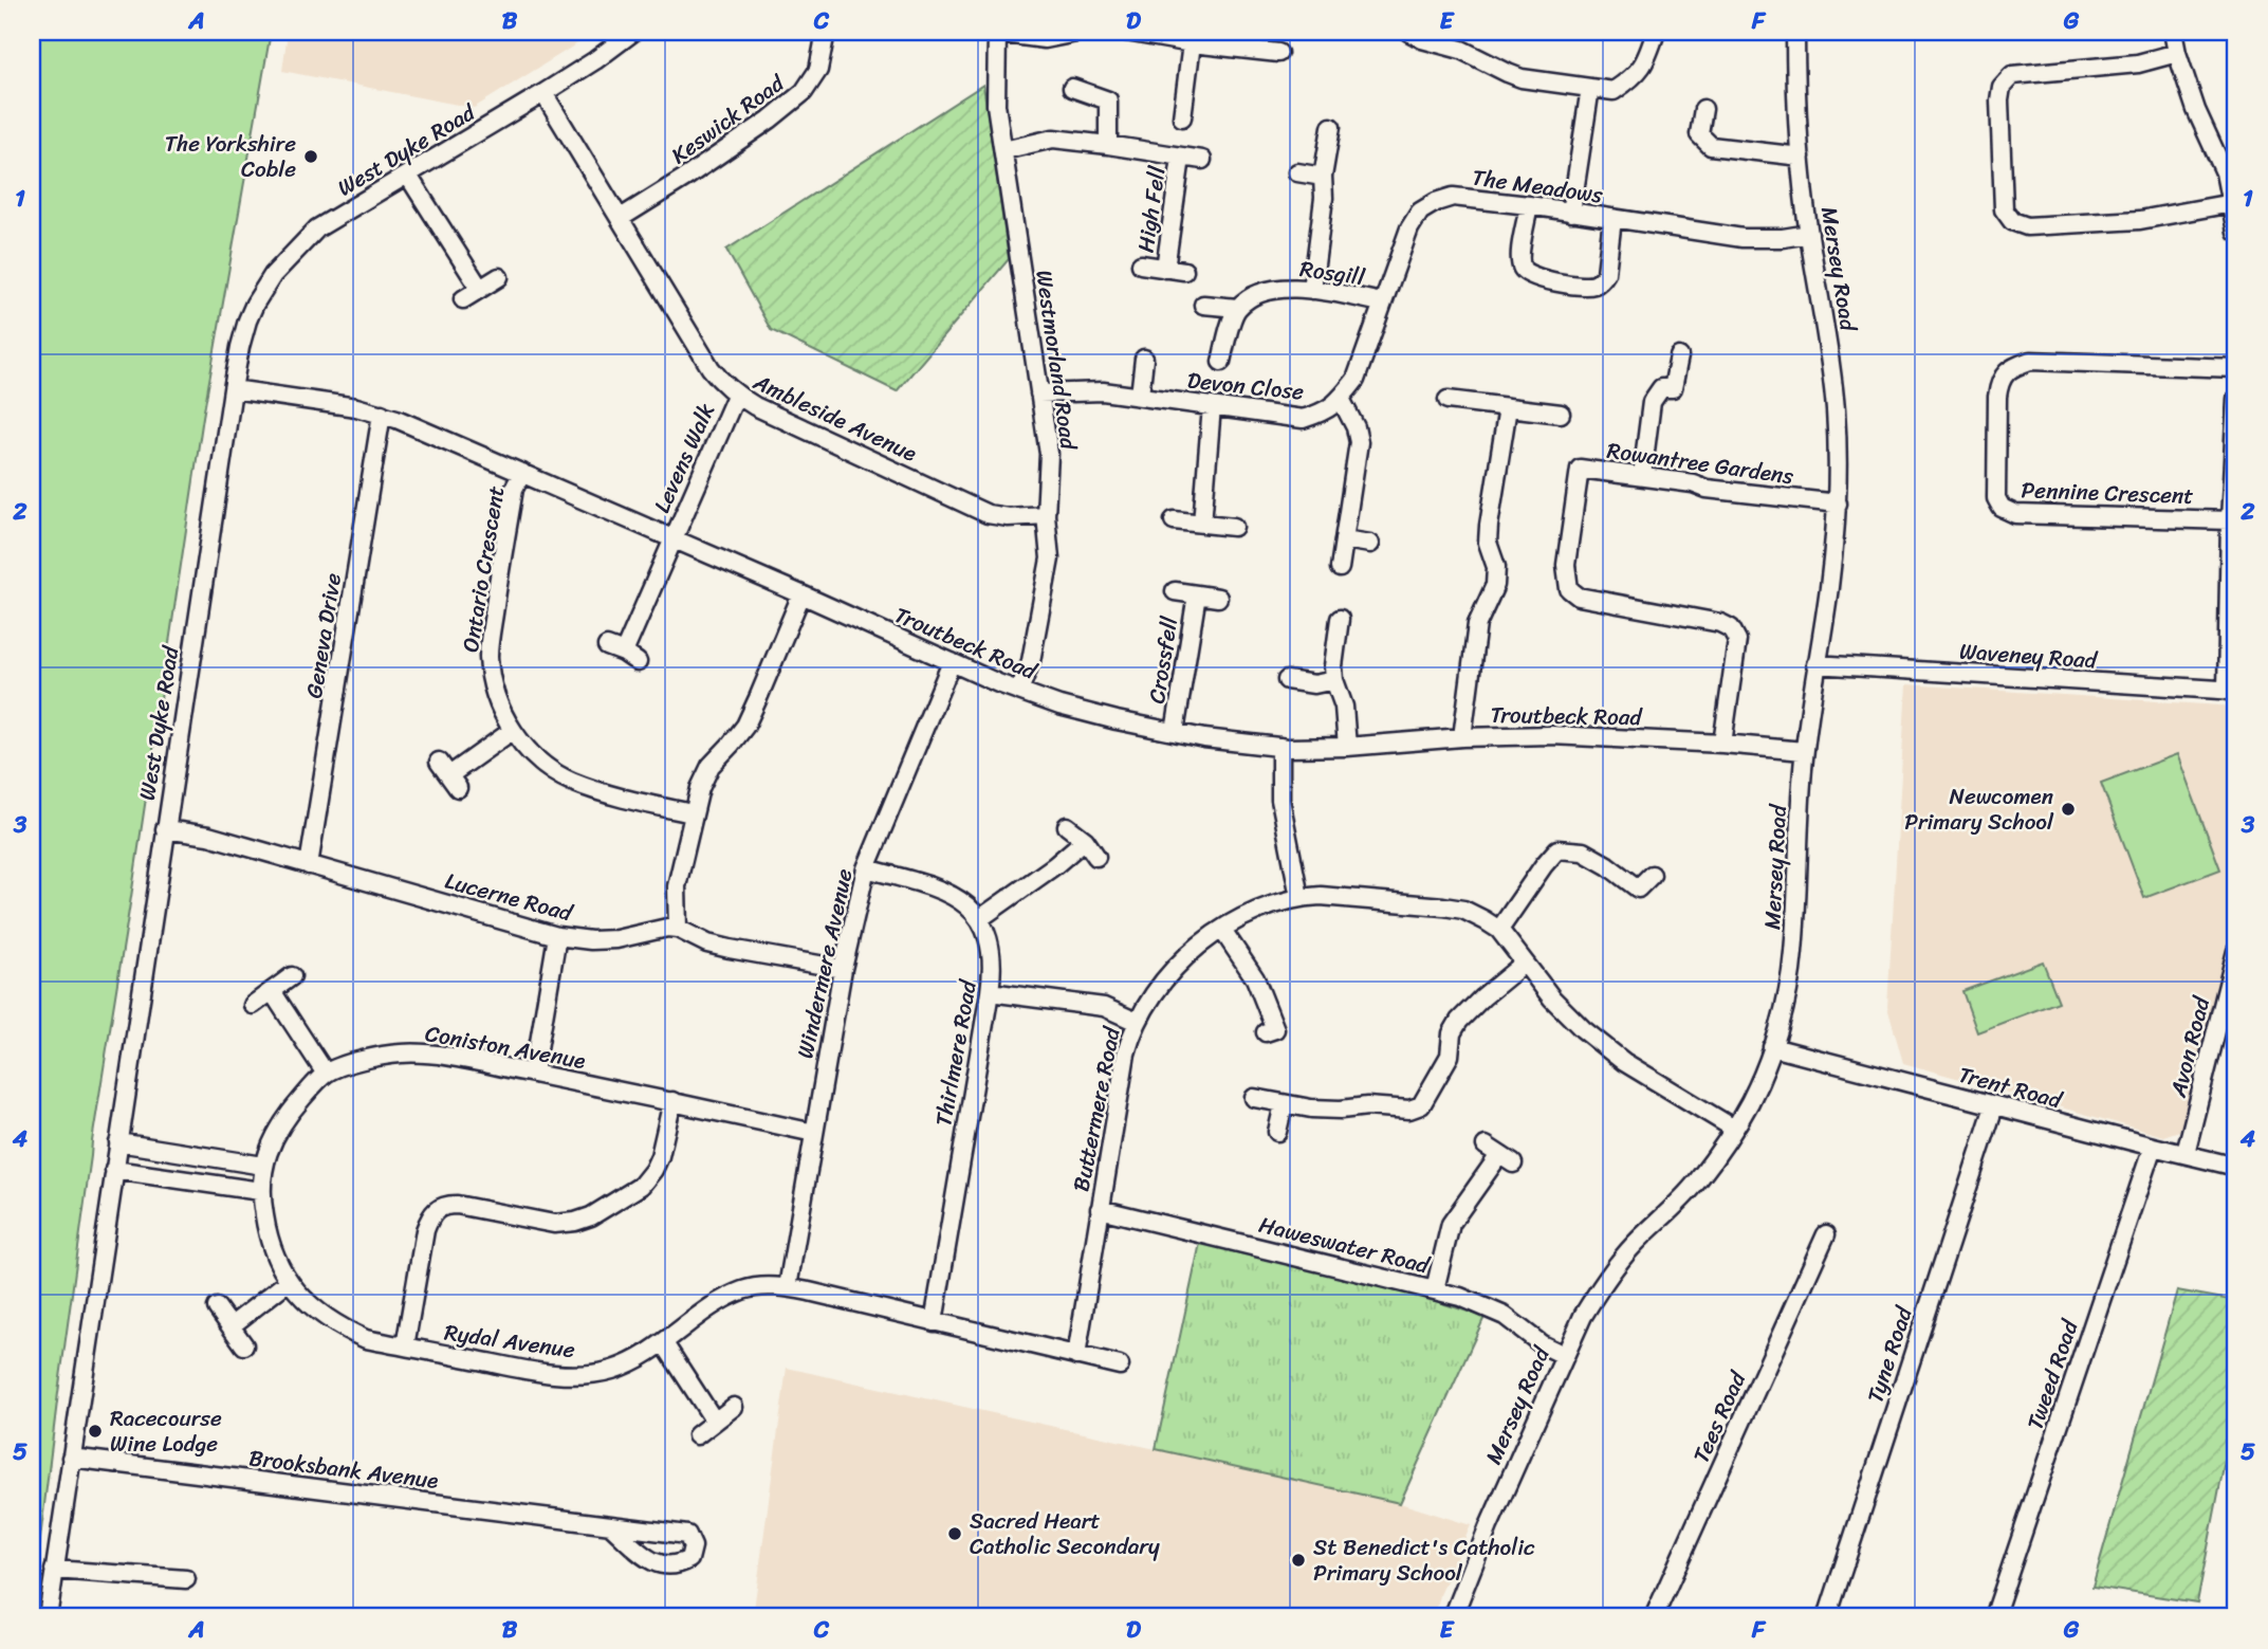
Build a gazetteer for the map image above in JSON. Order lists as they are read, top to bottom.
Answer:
{
  "streets": {
    "street": [
      "Keswick Road",
      "West Dyke Road",
      "The Meadows",
      "High Fell",
      "Mersey Road",
      "Rosgill",
      "Westmorland Road",
      "Devon Close",
      "Ambleside Avenue",
      "Levens Walk",
      "Rowantree Gardens",
      "Pennine Crescent",
      "Ontario Crescent",
      "Geneva Drive",
      "Troutbeck Road",
      "Waveney Road",
      "Crossfell",
      "Lucerne Road",
      "Windermere Avenue",
      "Coniston Avenue",
      "Avon Road",
      "Thirlmere Road",
      "Trent Road",
      "Buttermere Road",
      "Haweswater Road",
      "Rydal Avenue",
      "Tyne Road",
      "Tweed Road",
      "Tees Road",
      "Brooksbank Avenue"
    ]
  },
  "crossings": [
    ["Keswick Road", "Ambleside Avenue"],
    ["West Dyke Road", "Ambleside Avenue"],
    ["West Dyke Road", "Troutbeck Road"],
    ["West Dyke Road", "Lucerne Road"],
    ["West Dyke Road", "Brooksbank Avenue"],
    ["The Meadows", "Mersey Road"],
    ["The Meadows", "Rosgill"],
    ["The Meadows", "Devon Close"],
    ["Mersey Road", "Rowantree Gardens"],
    ["Mersey Road", "Troutbeck Road"],
    ["Mersey Road", "Waveney Road"],
    ["Mersey Road", "Trent Road"],
    ["Mersey Road", "Buttermere Road"],
    ["Mersey Road", "Haweswater Road"],
    ["Westmorland Road", "Devon Close"],
    ["Westmorland Road", "Ambleside Avenue"],
    ["Westmorland Road", "Troutbeck Road"],
    ["Ambleside Avenue", "Levens Walk"],
    ["Levens Walk", "Troutbeck Road"],
    ["Rowantree Gardens", "Troutbeck Road"],
    ["Ontario Crescent", "Troutbeck Road"],
    ["Geneva Drive", "Troutbeck Road"],
    ["Geneva Drive", "Lucerne Road"],
    ["Troutbeck Road", "Crossfell"],
    ["Troutbeck Road", "Windermere Avenue"],
    ["Windermere Avenue", "Coniston Avenue"],
    ["Windermere Avenue", "Thirlmere Road"],
    ["Windermere Avenue", "Rydal Avenue"],
    ["Avon Road", "Trent Road"],
    ["Thirlmere Road", "Rydal Avenue"],
    ["Trent Road", "Tyne Road"],
    ["Trent Road", "Tweed Road"],
    ["Buttermere Road", "Haweswater Road"],
    ["Buttermere Road", "Rydal Avenue"]
  ],
  "places": [
    "The Yorkshire Coble",
    "Newcomen Primary School",
    "Racecourse Wine Lodge",
    "Sacred Heart Catholic Secondary",
    "St Benedict's Catholic Primary School"
  ],
  "grid": {
    "columns": [
      "A",
      "B",
      "C",
      "D",
      "E",
      "F",
      "G"
    ],
    "rows": [
      "1",
      "2",
      "3",
      "4",
      "5"
    ]
  }
}
